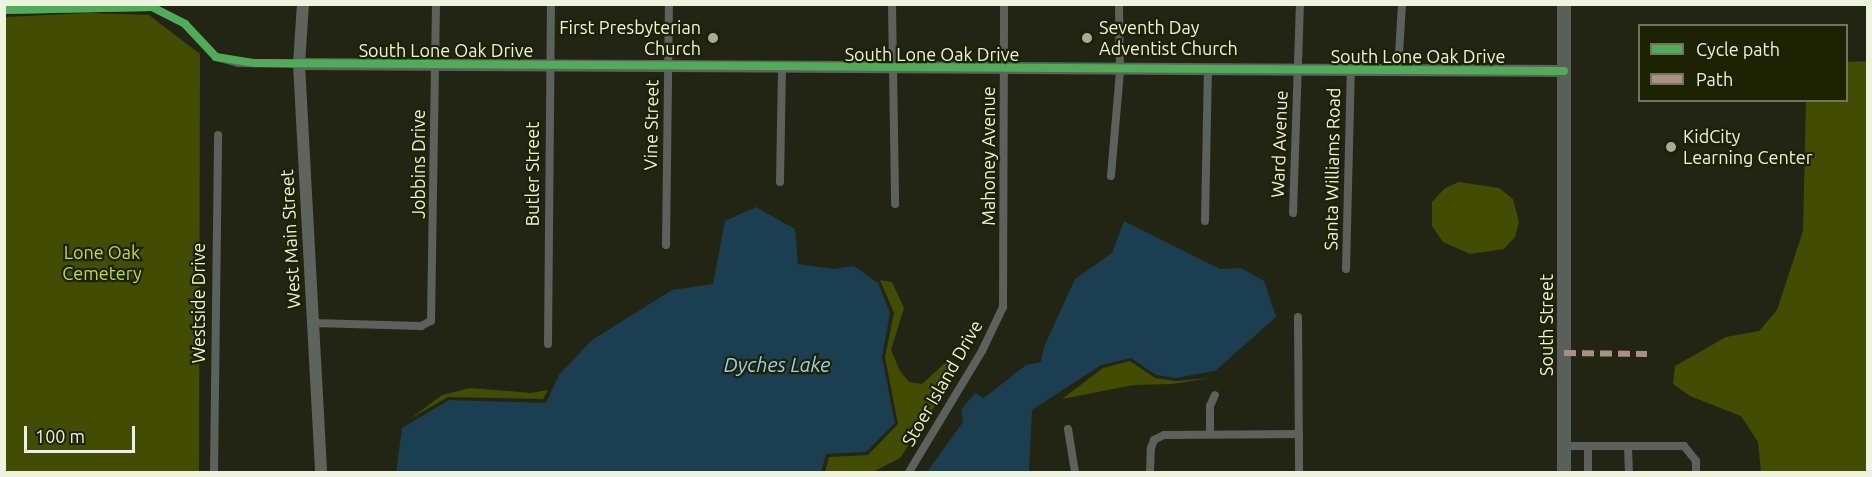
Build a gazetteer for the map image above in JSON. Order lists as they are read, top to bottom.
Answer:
{
  "streets": {
    "main road": ["South Street"],
    "street": [
      "South Lone Oak Drive",
      "Vine Street",
      "Ward Avenue",
      "Mahoney Avenue",
      "Jobbins Drive",
      "Santa Williams Road",
      "Butler Street",
      "West Main Street",
      "Westside Drive",
      "Stoer Island Drive"
    ]
  },
  "crossings": [
    ["South Lone Oak Drive", "Vine Street"],
    ["South Lone Oak Drive", "Ward Avenue"],
    ["South Lone Oak Drive", "Mahoney Avenue"],
    ["South Lone Oak Drive", "Jobbins Drive"],
    ["South Lone Oak Drive", "Santa Williams Road"],
    ["South Lone Oak Drive", "Butler Street"],
    ["South Lone Oak Drive", "West Main Street"],
    ["South Lone Oak Drive", "South Street"],
    ["Mahoney Avenue", "Stoer Island Drive"],
    ["Jobbins Drive", "West Main Street"]
  ],
  "water": ["Dyches Lake"],
  "parks": ["Lone Oak Cemetery"],
  "places": ["First Presbyterian Church", "Seventh Day Adventist Church", "KidCity Learning Center"],
  "legend": ["Cycle path", "Path"],
  "scale_bar": "100 m"
}
